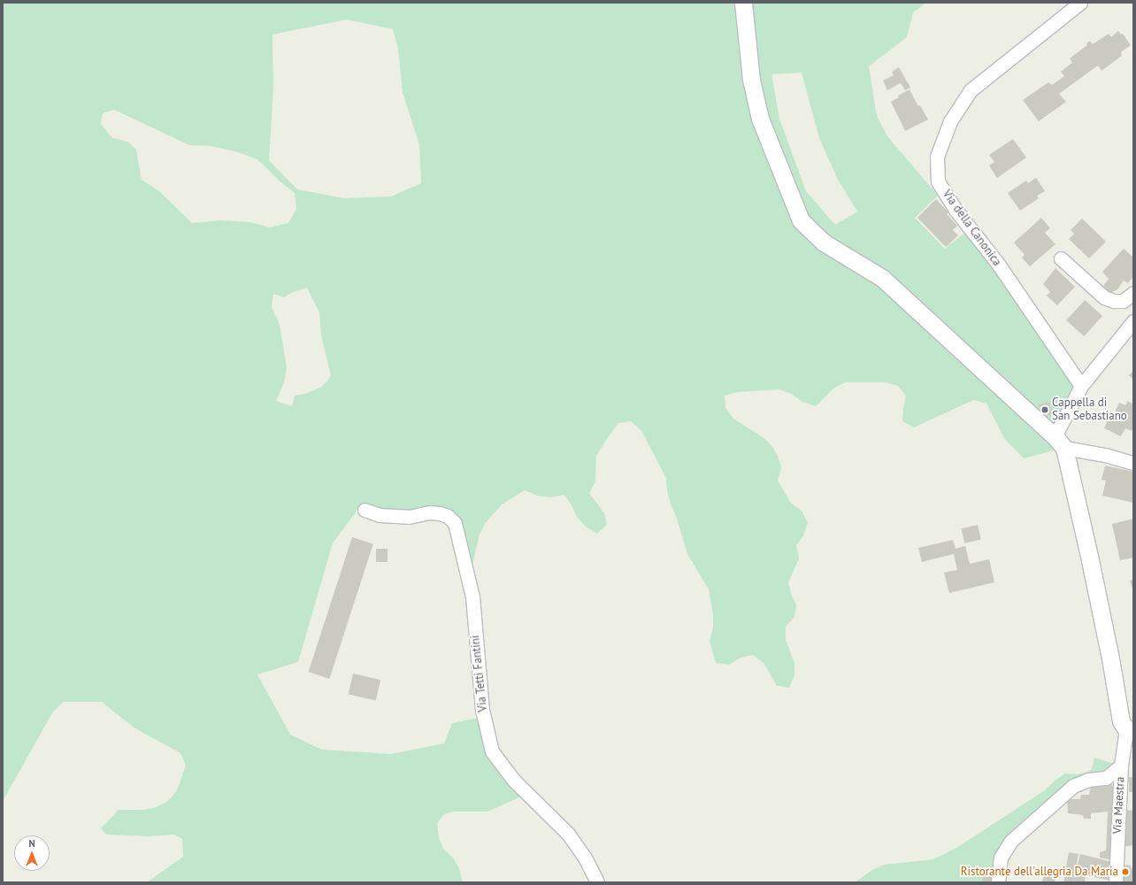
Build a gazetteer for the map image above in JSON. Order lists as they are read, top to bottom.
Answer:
{
  "streets": {
    "street": ["Via della Canonica", "Via Tetti Fantini", "Via Maestra"]
  },
  "places": ["Cappella di San Sebastiano", "Ristorante dell'allegria Da Maria"],
  "north": "top"
}
